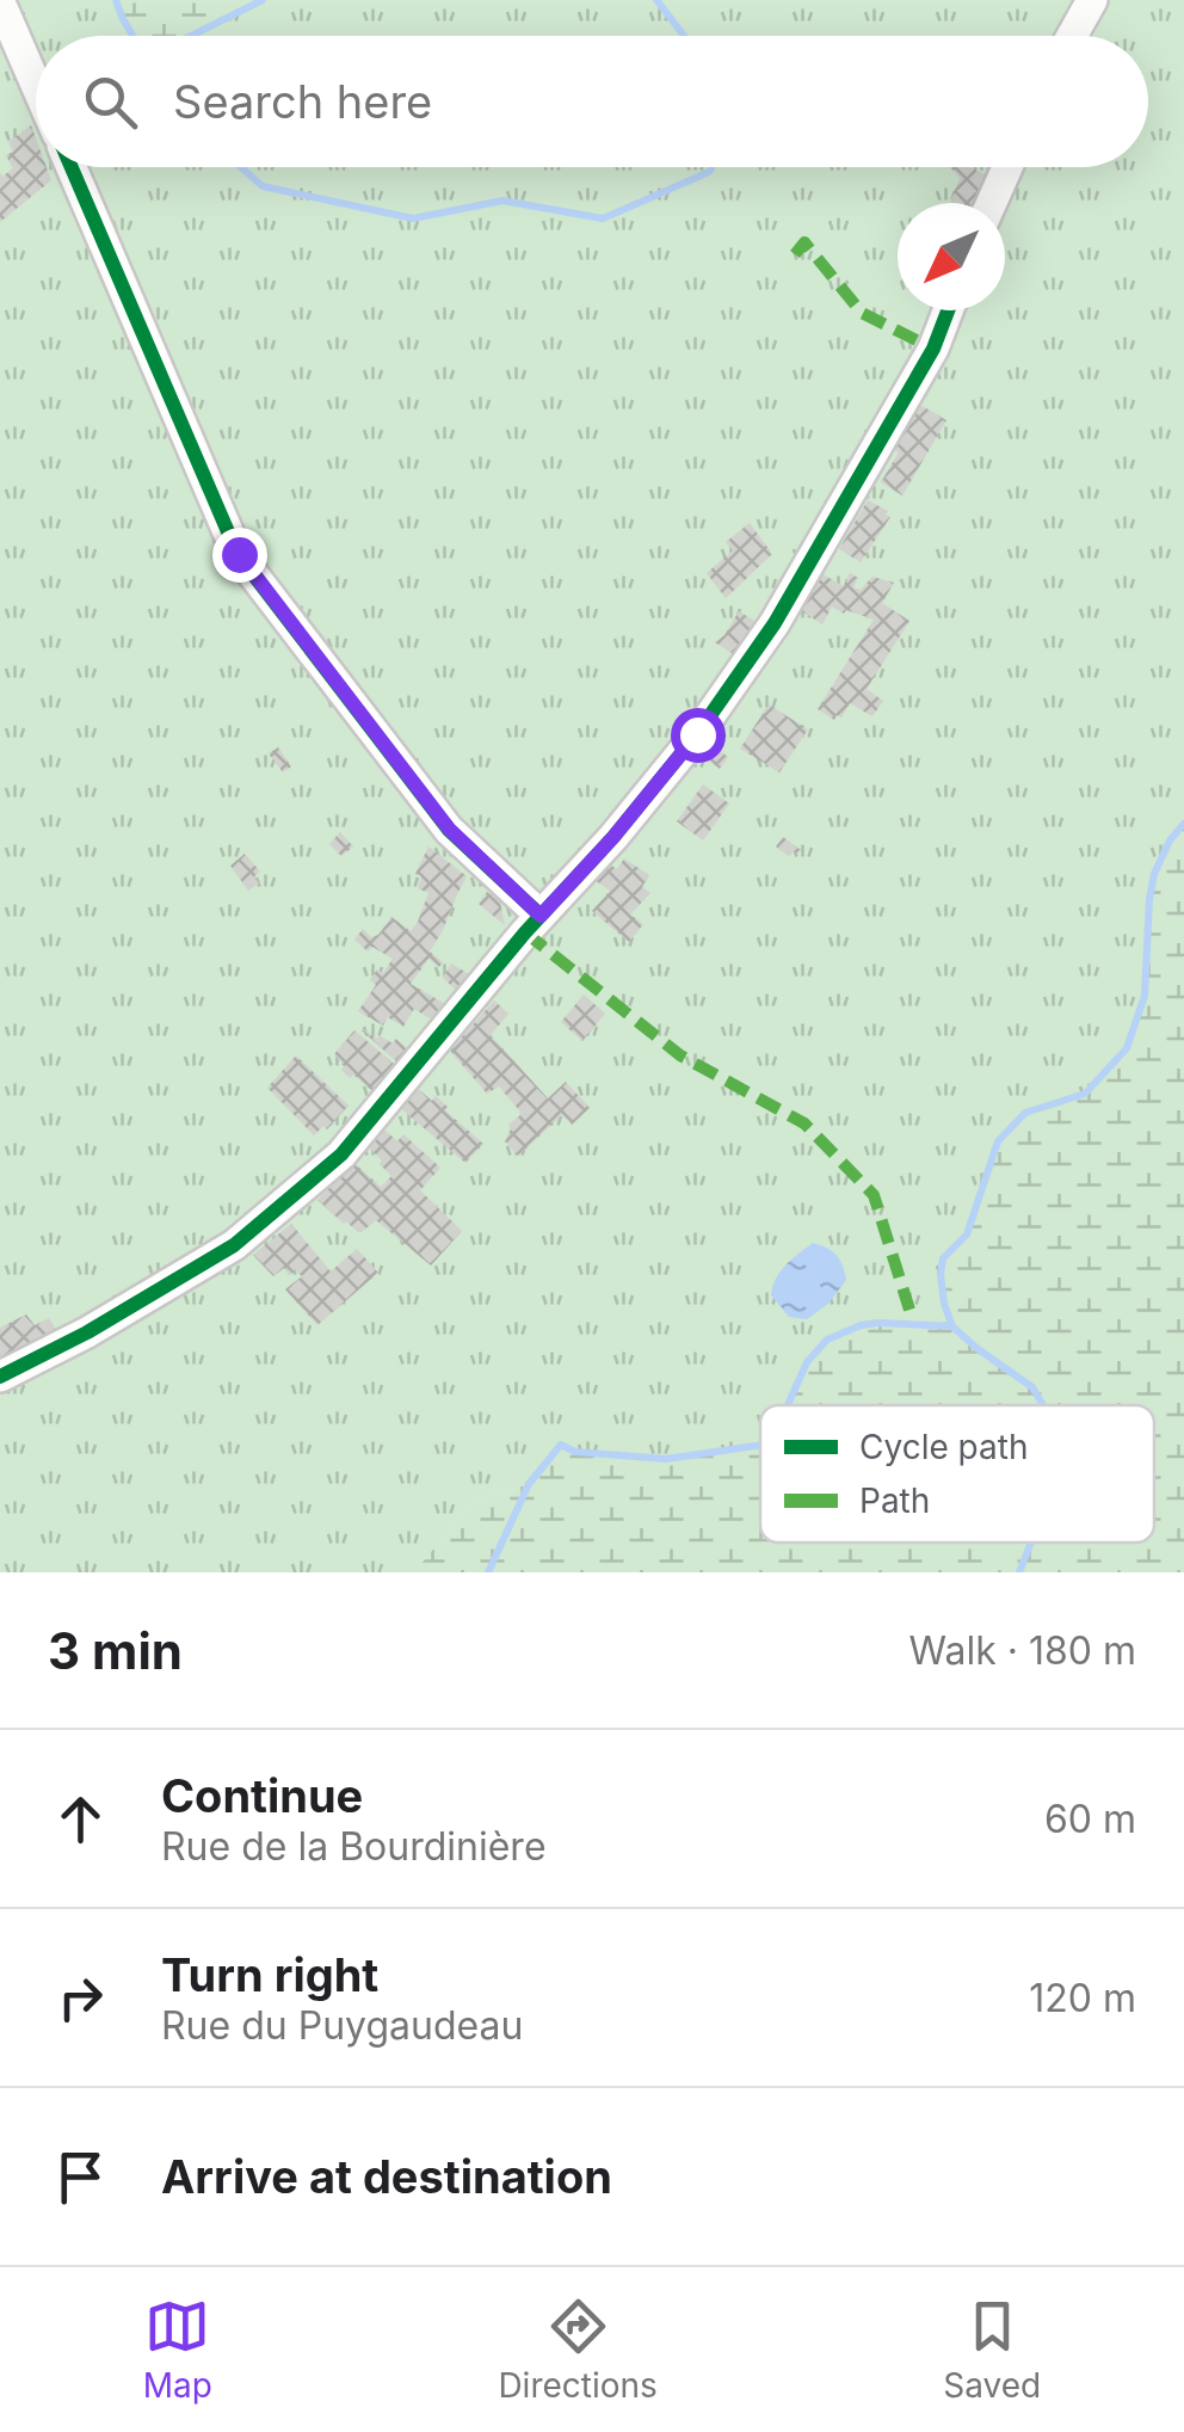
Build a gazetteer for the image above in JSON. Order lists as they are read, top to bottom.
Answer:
{
  "legend": ["Cycle path", "Path"],
  "north": "bottom left",
  "page": {
    "search": "Search here",
    "heading": ["3 min", "Walk · 180 m"],
    "list": [
      ["Continue", "Rue de la Bourdinière", "60 m"],
      ["Turn right", "Rue du Puygaudeau", "120 m"],
      "Arrive at destination"
    ],
    "nav": ["Map", "Directions", "Saved"]
  }
}
